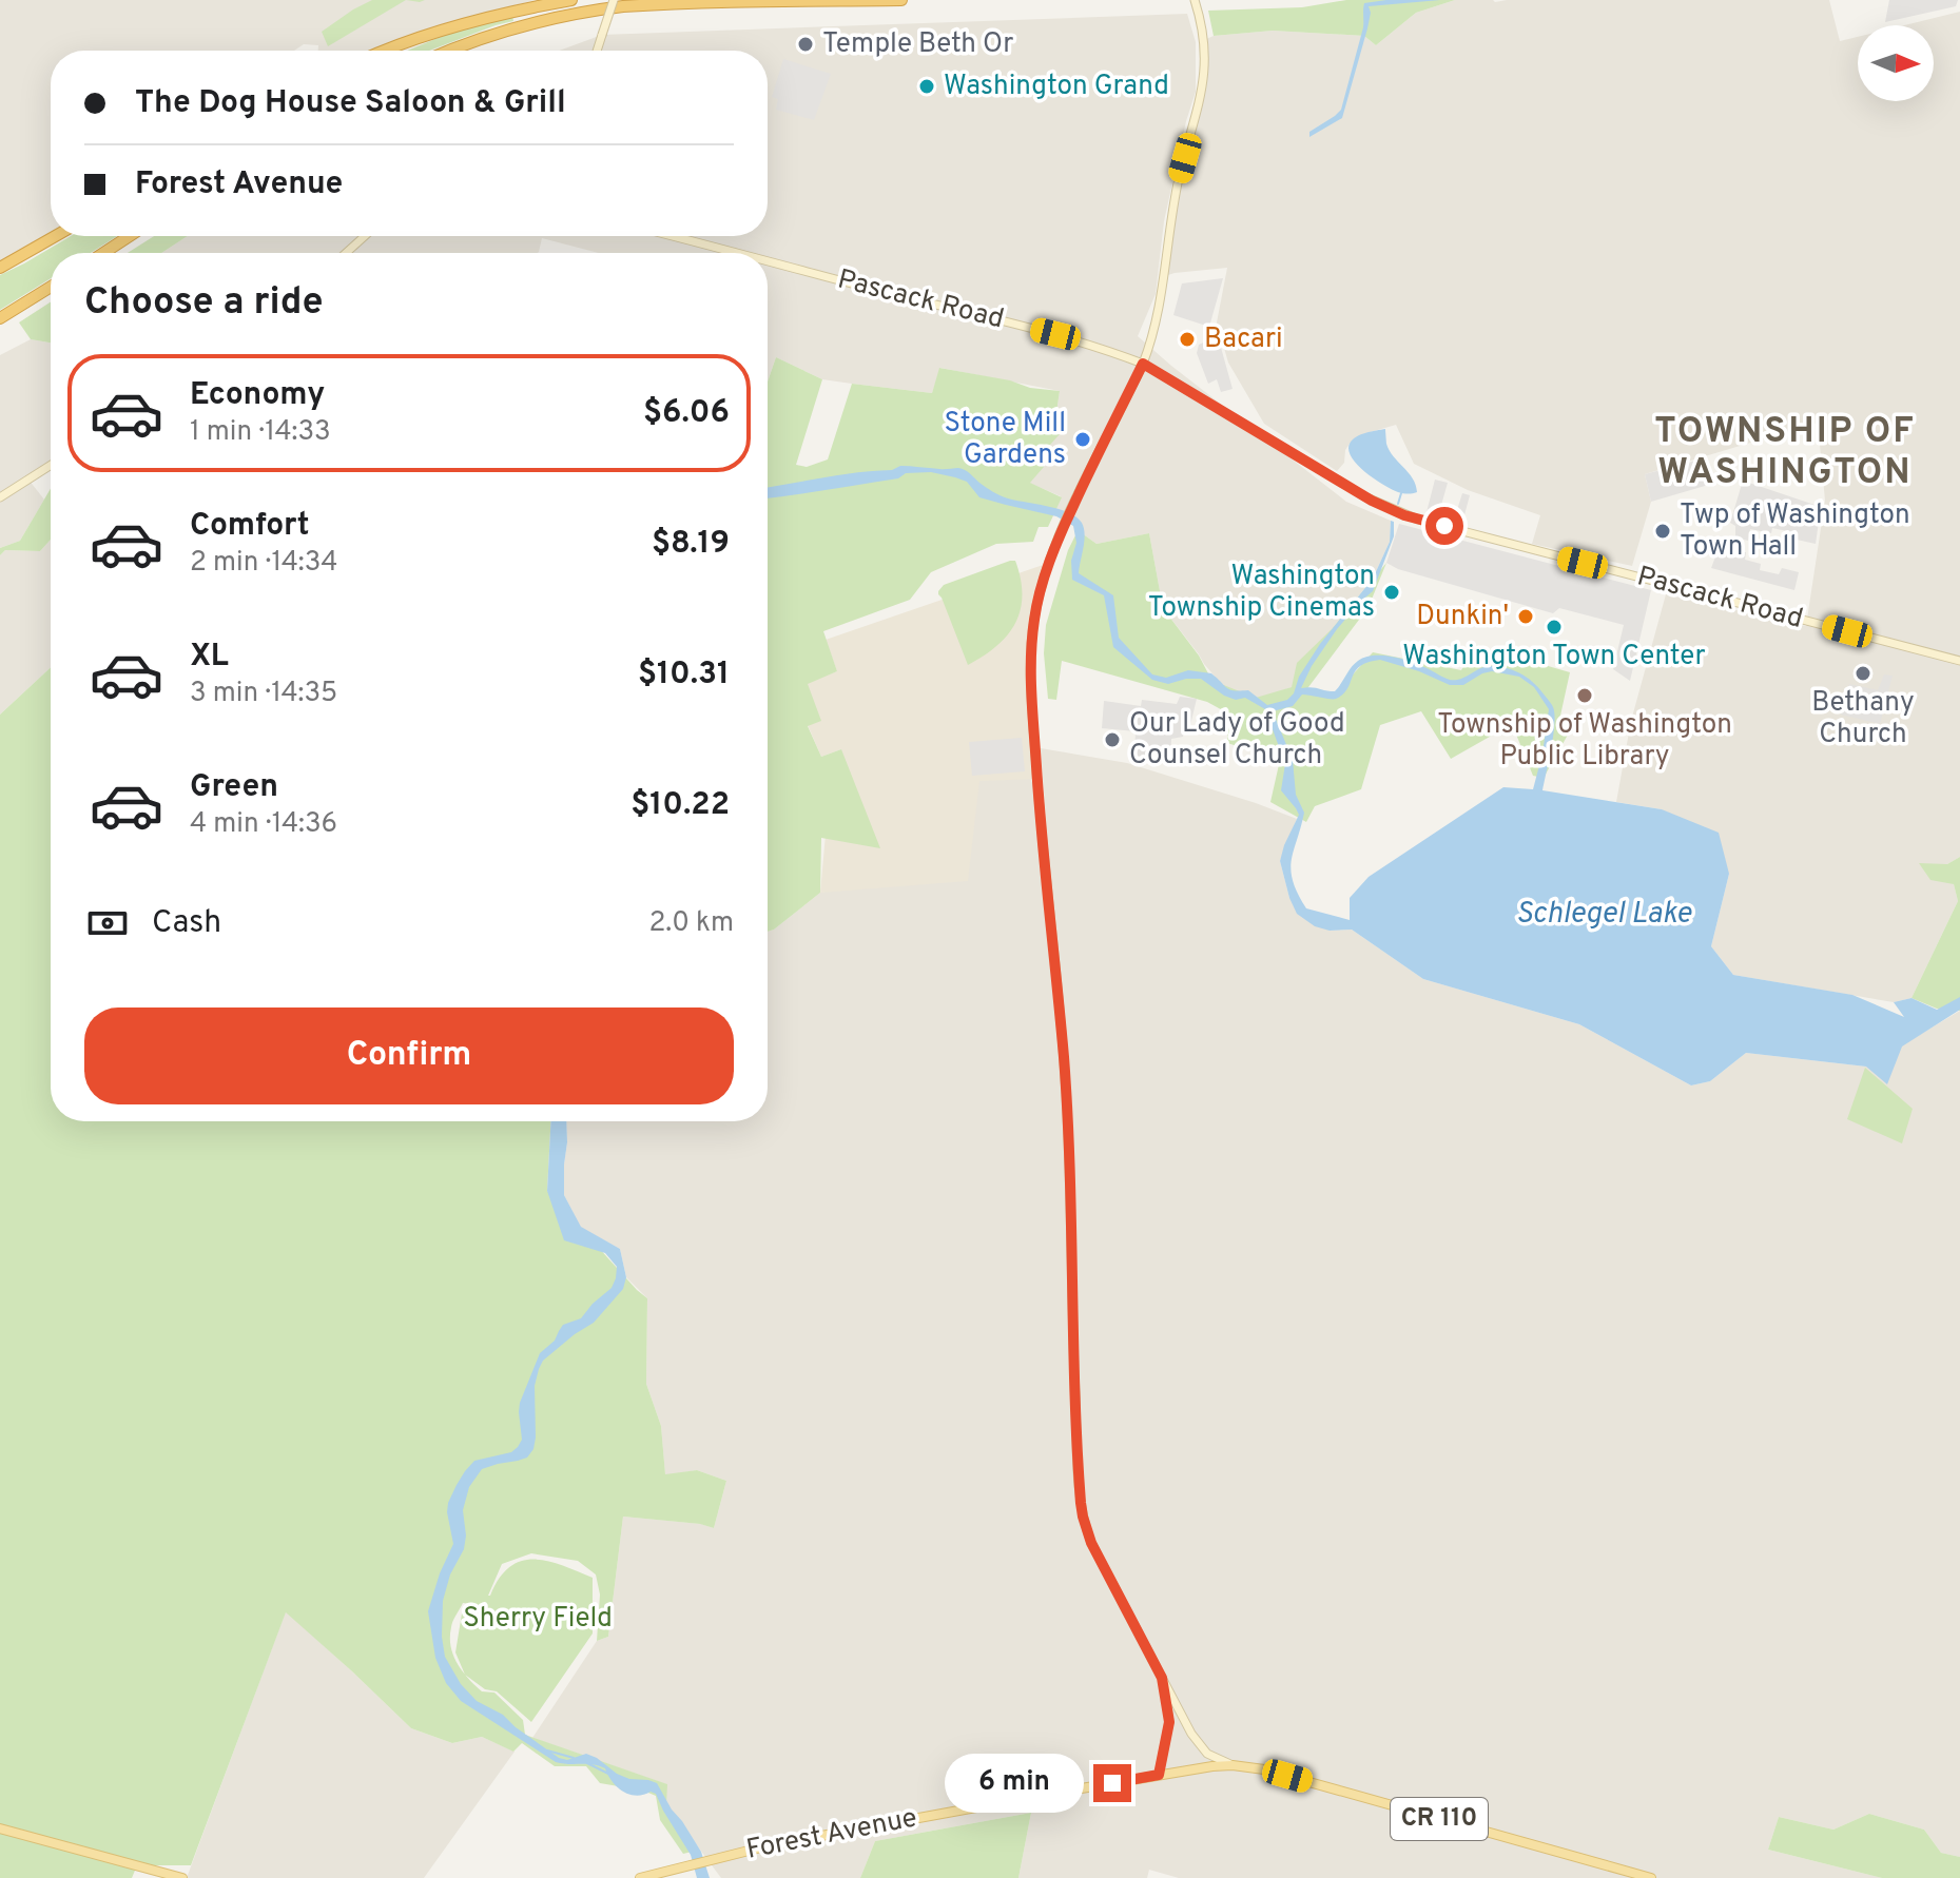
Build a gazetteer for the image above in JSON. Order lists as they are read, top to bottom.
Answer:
{
  "streets": {
    "main road": ["Pascack Road", "CR 110", "Forest Avenue"]
  },
  "crossings": [
    ["Pascack Road", "CR 110"],
    ["CR 110", "Forest Avenue"]
  ],
  "districts": ["TOWNSHIP OF WASHINGTON"],
  "water": ["Schlegel Lake"],
  "parks": ["Sherry Field"],
  "places": [
    "Temple Beth Or",
    "Washington Grand",
    "Bacari",
    "Stone Mill Gardens",
    "Twp of Washington Town Hall",
    "Washington Township Cinemas",
    "Dunkin'",
    "Washington Town Center",
    "Bethany Church",
    "Township of Washington Public Library",
    "Our Lady of Good Counsel Church"
  ],
  "north": "right",
  "page": {
    "banner": ["The Dog House Saloon & Grill", "Forest Avenue"],
    "heading": "Choose a ride",
    "list": [
      {
        "name": "Economy",
        "note": "1 min · 14:33",
        "value": "$6.06"
      },
      {
        "name": "Comfort",
        "note": "2 min · 14:34",
        "value": "$8.19"
      },
      {
        "name": "XL",
        "note": "3 min · 14:35",
        "value": "$10.31"
      },
      {
        "name": "Green",
        "note": "4 min · 14:36",
        "value": "$10.22"
      }
    ],
    "pay": ["Cash", "2.0 km"],
    "buttons": "Confirm",
    "bubble": "6 min"
  }
}
